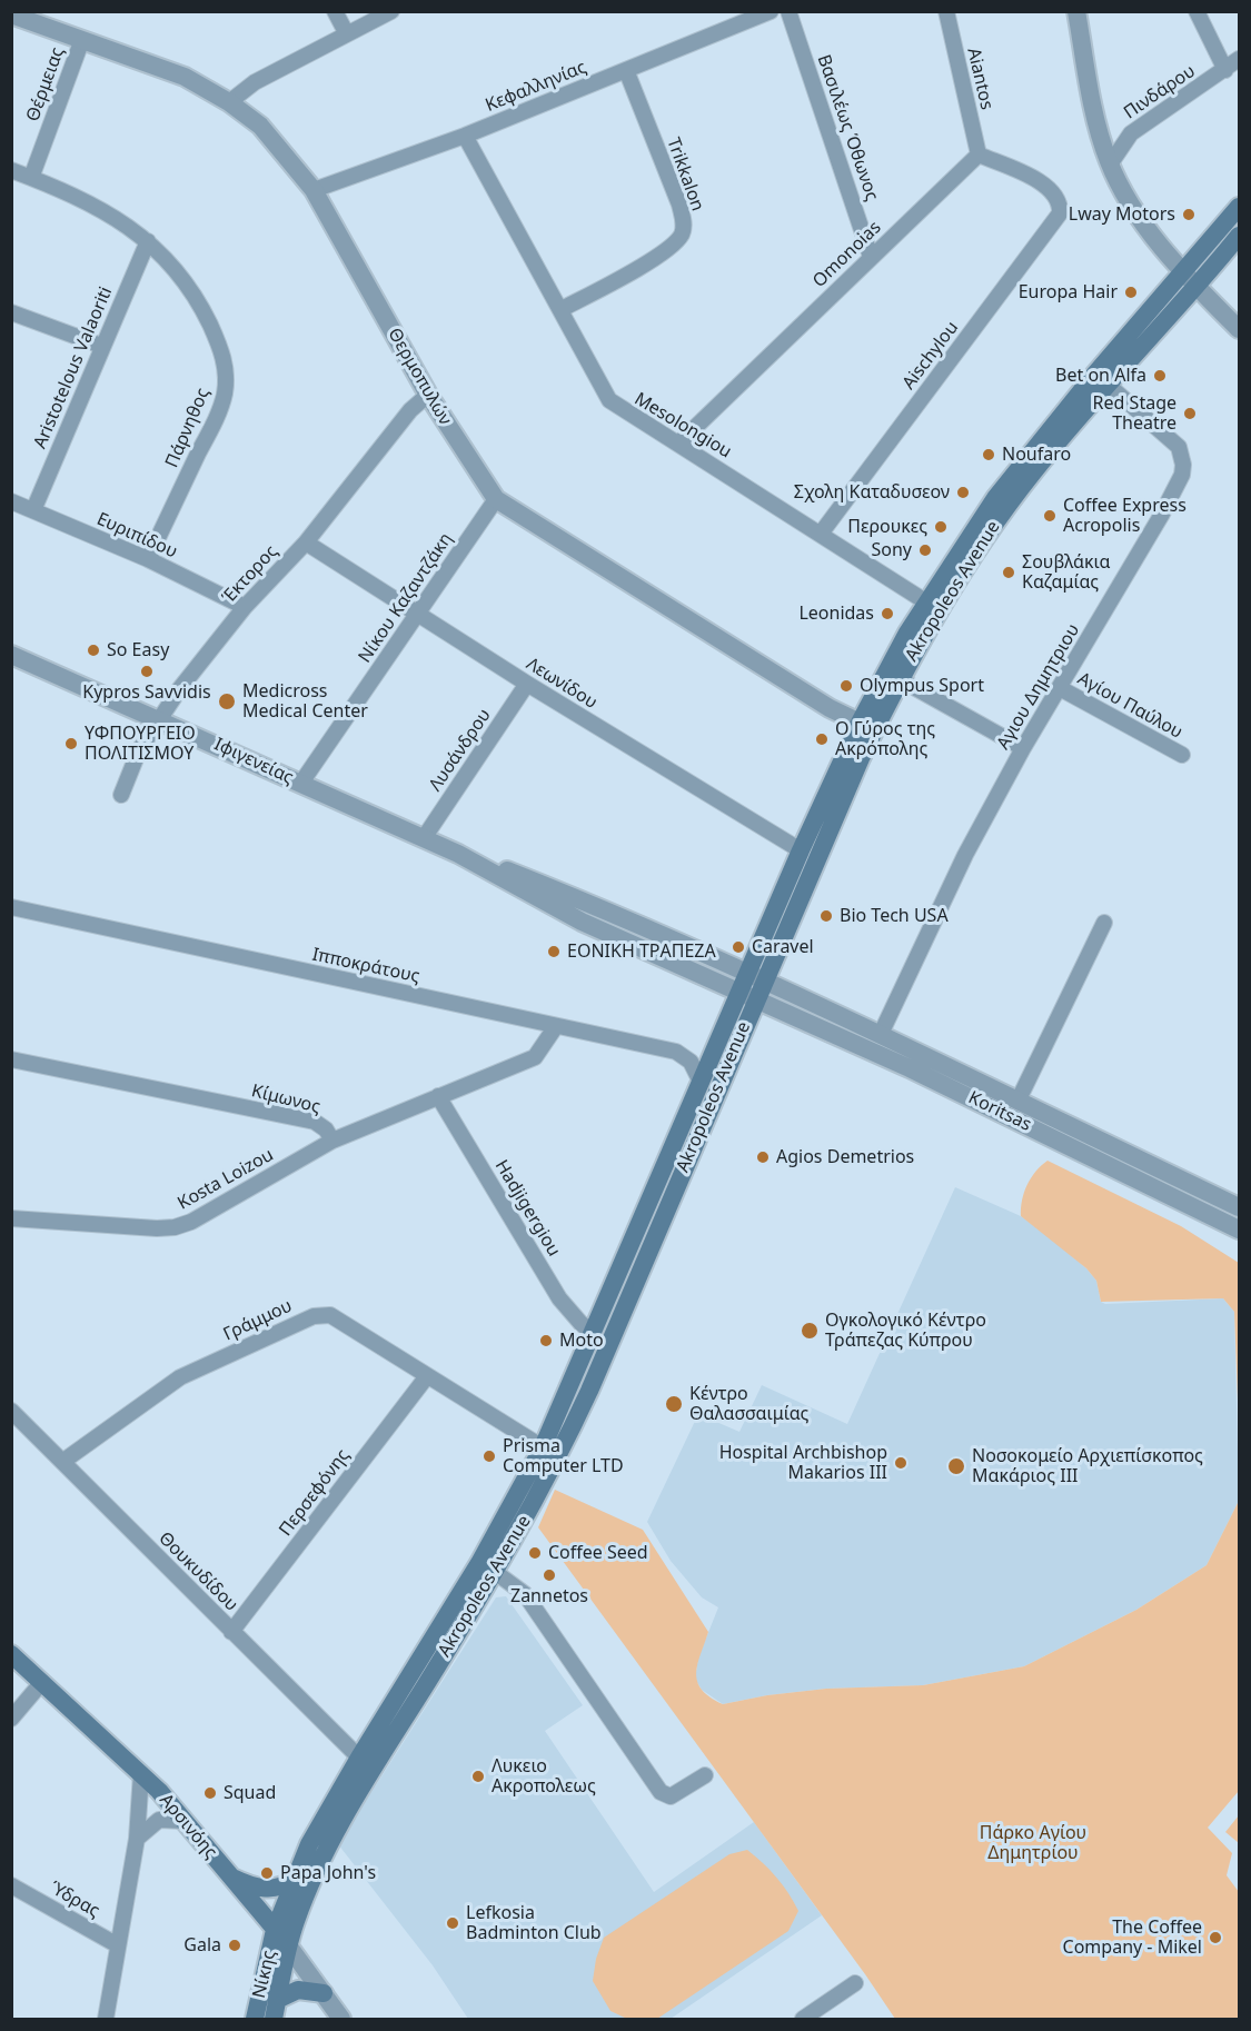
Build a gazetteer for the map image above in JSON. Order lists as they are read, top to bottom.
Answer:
{
  "streets": {
    "main road": ["Akropoleos Avenue", "Αρσινόης", "Νίκης"],
    "street": [
      "Aiantos",
      "Θέρμειας",
      "Κεφαλληνίας",
      "Πινδάρου",
      "Βασιλέως Όθωνος",
      "Trikkalon",
      "Omonoias",
      "Aischylou",
      "Aristotelous Valaoriti",
      "Θερμοπυλών",
      "Mesolongiou",
      "Πάρνηθος",
      "Ευριπίδου",
      "Έκτορος",
      "Νίκου Καζαντζάκη",
      "Λεωνίδου",
      "Αγιου Δημητριου",
      "Αγίου Παύλου",
      "Λυσάνδρου",
      "Ιφιγενείας",
      "Ιπποκράτους",
      "Κίμωνος",
      "Koritsas",
      "Kosta Loizou",
      "Hadjigergiou",
      "Γράμμου",
      "Περσεφόνης",
      "Θουκυδίδου",
      "Ύδρας"
    ]
  },
  "crossings": [
    ["Aiantos", "Omonoias"],
    ["Aiantos", "Aischylou"],
    ["Θέρμειας", "Θερμοπυλών"],
    ["Θέρμειας", "Πάρνηθος"],
    ["Κεφαλληνίας", "Trikkalon"],
    ["Κεφαλληνίας", "Θερμοπυλών"],
    ["Κεφαλληνίας", "Mesolongiou"],
    ["Βασιλέως Όθωνος", "Omonoias"],
    ["Trikkalon", "Mesolongiou"],
    ["Omonoias", "Aischylou"],
    ["Omonoias", "Mesolongiou"],
    ["Aischylou", "Mesolongiou"],
    ["Aristotelous Valaoriti", "Πάρνηθος"],
    ["Aristotelous Valaoriti", "Ευριπίδου"],
    ["Θερμοπυλών", "Έκτορος"],
    ["Θερμοπυλών", "Akropoleos Avenue"],
    ["Θερμοπυλών", "Νίκου Καζαντζάκη"],
    ["Mesolongiou", "Akropoleos Avenue"],
    ["Πάρνηθος", "Ευριπίδου"],
    ["Ευριπίδου", "Έκτορος"],
    ["Έκτορος", "Λεωνίδου"],
    ["Έκτορος", "Ιφιγενείας"],
    ["Akropoleos Avenue", "Λεωνίδου"],
    ["Akropoleos Avenue", "Αγιου Δημητριου"],
    ["Akropoleos Avenue", "Ιφιγενείας"],
    ["Akropoleos Avenue", "Ιπποκράτους"],
    ["Akropoleos Avenue", "Koritsas"],
    ["Akropoleos Avenue", "Hadjigergiou"],
    ["Akropoleos Avenue", "Γράμμου"],
    ["Akropoleos Avenue", "Θουκυδίδου"],
    ["Akropoleos Avenue", "Αρσινόης"],
    ["Akropoleos Avenue", "Νίκης"],
    ["Νίκου Καζαντζάκη", "Λεωνίδου"],
    ["Νίκου Καζαντζάκη", "Ιφιγενείας"],
    ["Λεωνίδου", "Λυσάνδρου"],
    ["Αγιου Δημητριου", "Αγίου Παύλου"],
    ["Αγιου Δημητριου", "Koritsas"],
    ["Λυσάνδρου", "Ιφιγενείας"],
    ["Ιφιγενείας", "Koritsas"],
    ["Ιπποκράτους", "Κίμωνος"],
    ["Κίμωνος", "Kosta Loizou"],
    ["Κίμωνος", "Hadjigergiou"],
    ["Γράμμου", "Περσεφόνης"],
    ["Γράμμου", "Θουκυδίδου"],
    ["Περσεφόνης", "Θουκυδίδου"],
    ["Αρσινόης", "Νίκης"]
  ],
  "parks": ["Πάρκο Αγίου Δημητρίου"],
  "places": [
    "Lway Motors",
    "Europa Hair",
    "Bet on Alfa",
    "Red Stage Theatre",
    "Noufaro",
    "Σχολη Καταδυσεον",
    "Coffee Express Acropolis",
    "Περουκες",
    "Sony",
    "Σουβλάκια Καζαμίας",
    "Leonidas",
    "So Easy",
    "Kypros Savvidis",
    "Olympus Sport",
    "Medicross Medical Center",
    "Ο Γύρος της Ακρόπολης",
    "ΥΦΠΟΥΡΓΕΙΟ ΠΟΛΙΤΙΣΜΟΥ",
    "Bio Tech USA",
    "Caravel",
    "ΕΟΝΙΚΗ ΤΡΑΠΕΖΑ",
    "Agios Demetrios",
    "Ογκολογικό Κέντρο Τράπεζας Κύπρου",
    "Moto",
    "Κέντρο Θαλασσαιμίας",
    "Prisma Computer LTD",
    "Hospital Archbishop Makarios III",
    "Νοσοκομείο Αρχιεπίσκοπος Μακάριος ΙΙΙ",
    "Coffee Seed",
    "Zannetos",
    "Λυκειο Ακροπολεως",
    "Squad",
    "Papa John's",
    "Lefkosia Badminton Club",
    "The Coffee Company - Mikel",
    "Gala"
  ]
}
